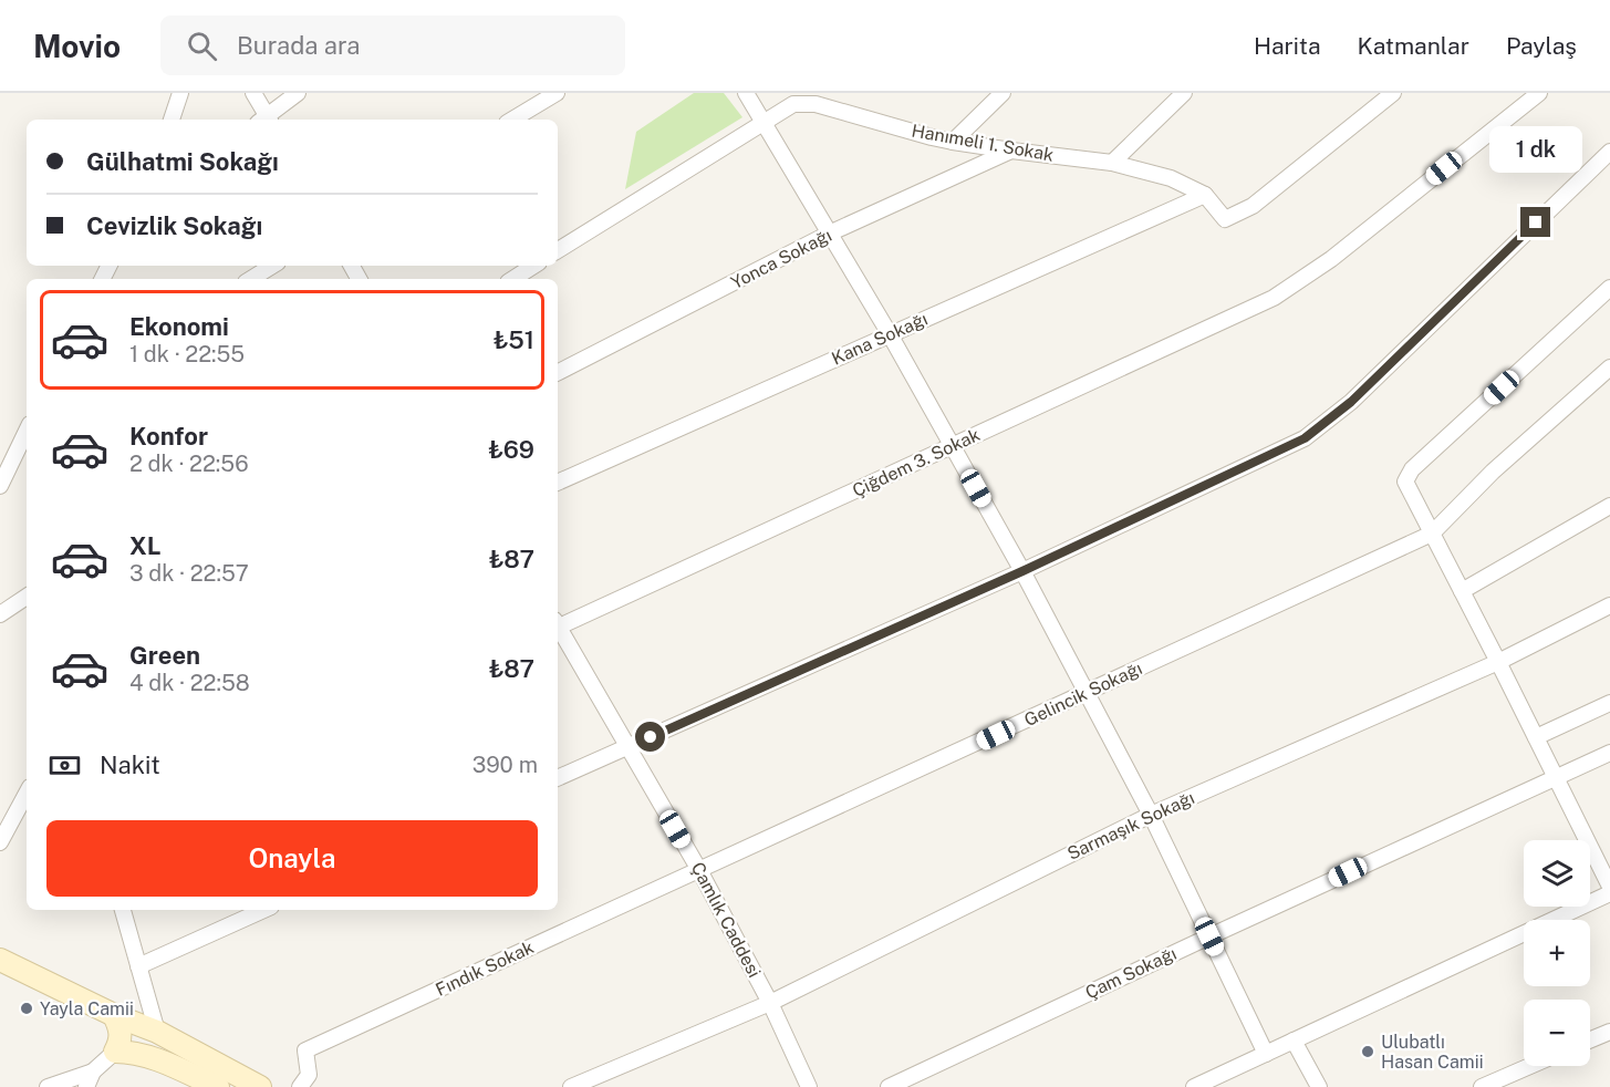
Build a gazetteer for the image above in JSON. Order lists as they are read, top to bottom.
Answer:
{
  "streets": {
    "street": [
      "Hanımeli 1. Sokak",
      "Yonca Sokağı",
      "Kana Sokağı",
      "Çiğdem 3. Sokak",
      "Gelincik Sokağı",
      "Sarmaşık Sokağı",
      "Çamlık Caddesi",
      "Fındık Sokak",
      "Çam Sokağı"
    ]
  },
  "crossings": [
    ["Hanımeli 1. Sokak", "Yonca Sokağı"],
    ["Hanımeli 1. Sokak", "Kana Sokağı"],
    ["Gelincik Sokağı", "Çamlık Caddesi"],
    ["Gelincik Sokağı", "Fındık Sokak"],
    ["Sarmaşık Sokağı", "Çamlık Caddesi"],
    ["Çamlık Caddesi", "Fındık Sokak"]
  ],
  "places": ["Yayla Camii", "Ulubatlı Hasan Camii"],
  "page": {
    "header": "Movio",
    "search": "Burada ara",
    "nav": ["Harita", "Katmanlar", "Paylaş"],
    "banner": ["Gülhatmi Sokağı", "Cevizlik Sokağı"],
    "bubble": "1 dk",
    "list": [
      {
        "name": "Ekonomi",
        "note": "1 dk · 22:55",
        "value": "₺51"
      },
      {
        "name": "Konfor",
        "note": "2 dk · 22:56",
        "value": "₺69"
      },
      {
        "name": "XL",
        "note": "3 dk · 22:57",
        "value": "₺87"
      },
      {
        "name": "Green",
        "note": "4 dk · 22:58",
        "value": "₺87"
      }
    ],
    "pay": ["Nakit", "390 m"],
    "buttons": "Onayla",
    "map_buttons": ["+", "−"]
  }
}
